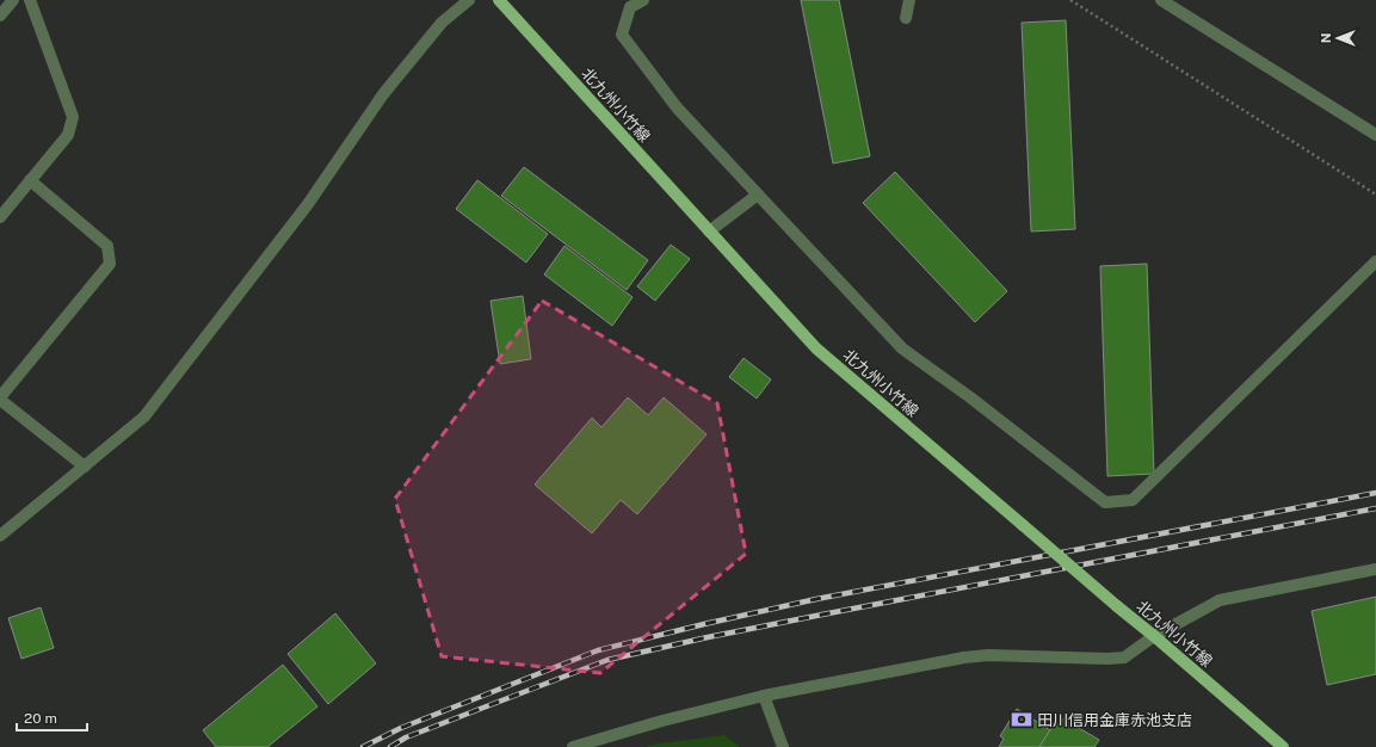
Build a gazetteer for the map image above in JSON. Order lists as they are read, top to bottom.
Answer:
{
  "streets": {
    "main road": ["北九州小竹線"]
  },
  "places": {
    "bank": ["田川信用金庫赤池支店"]
  },
  "scale_bar": "20 m",
  "north": "left"
}
